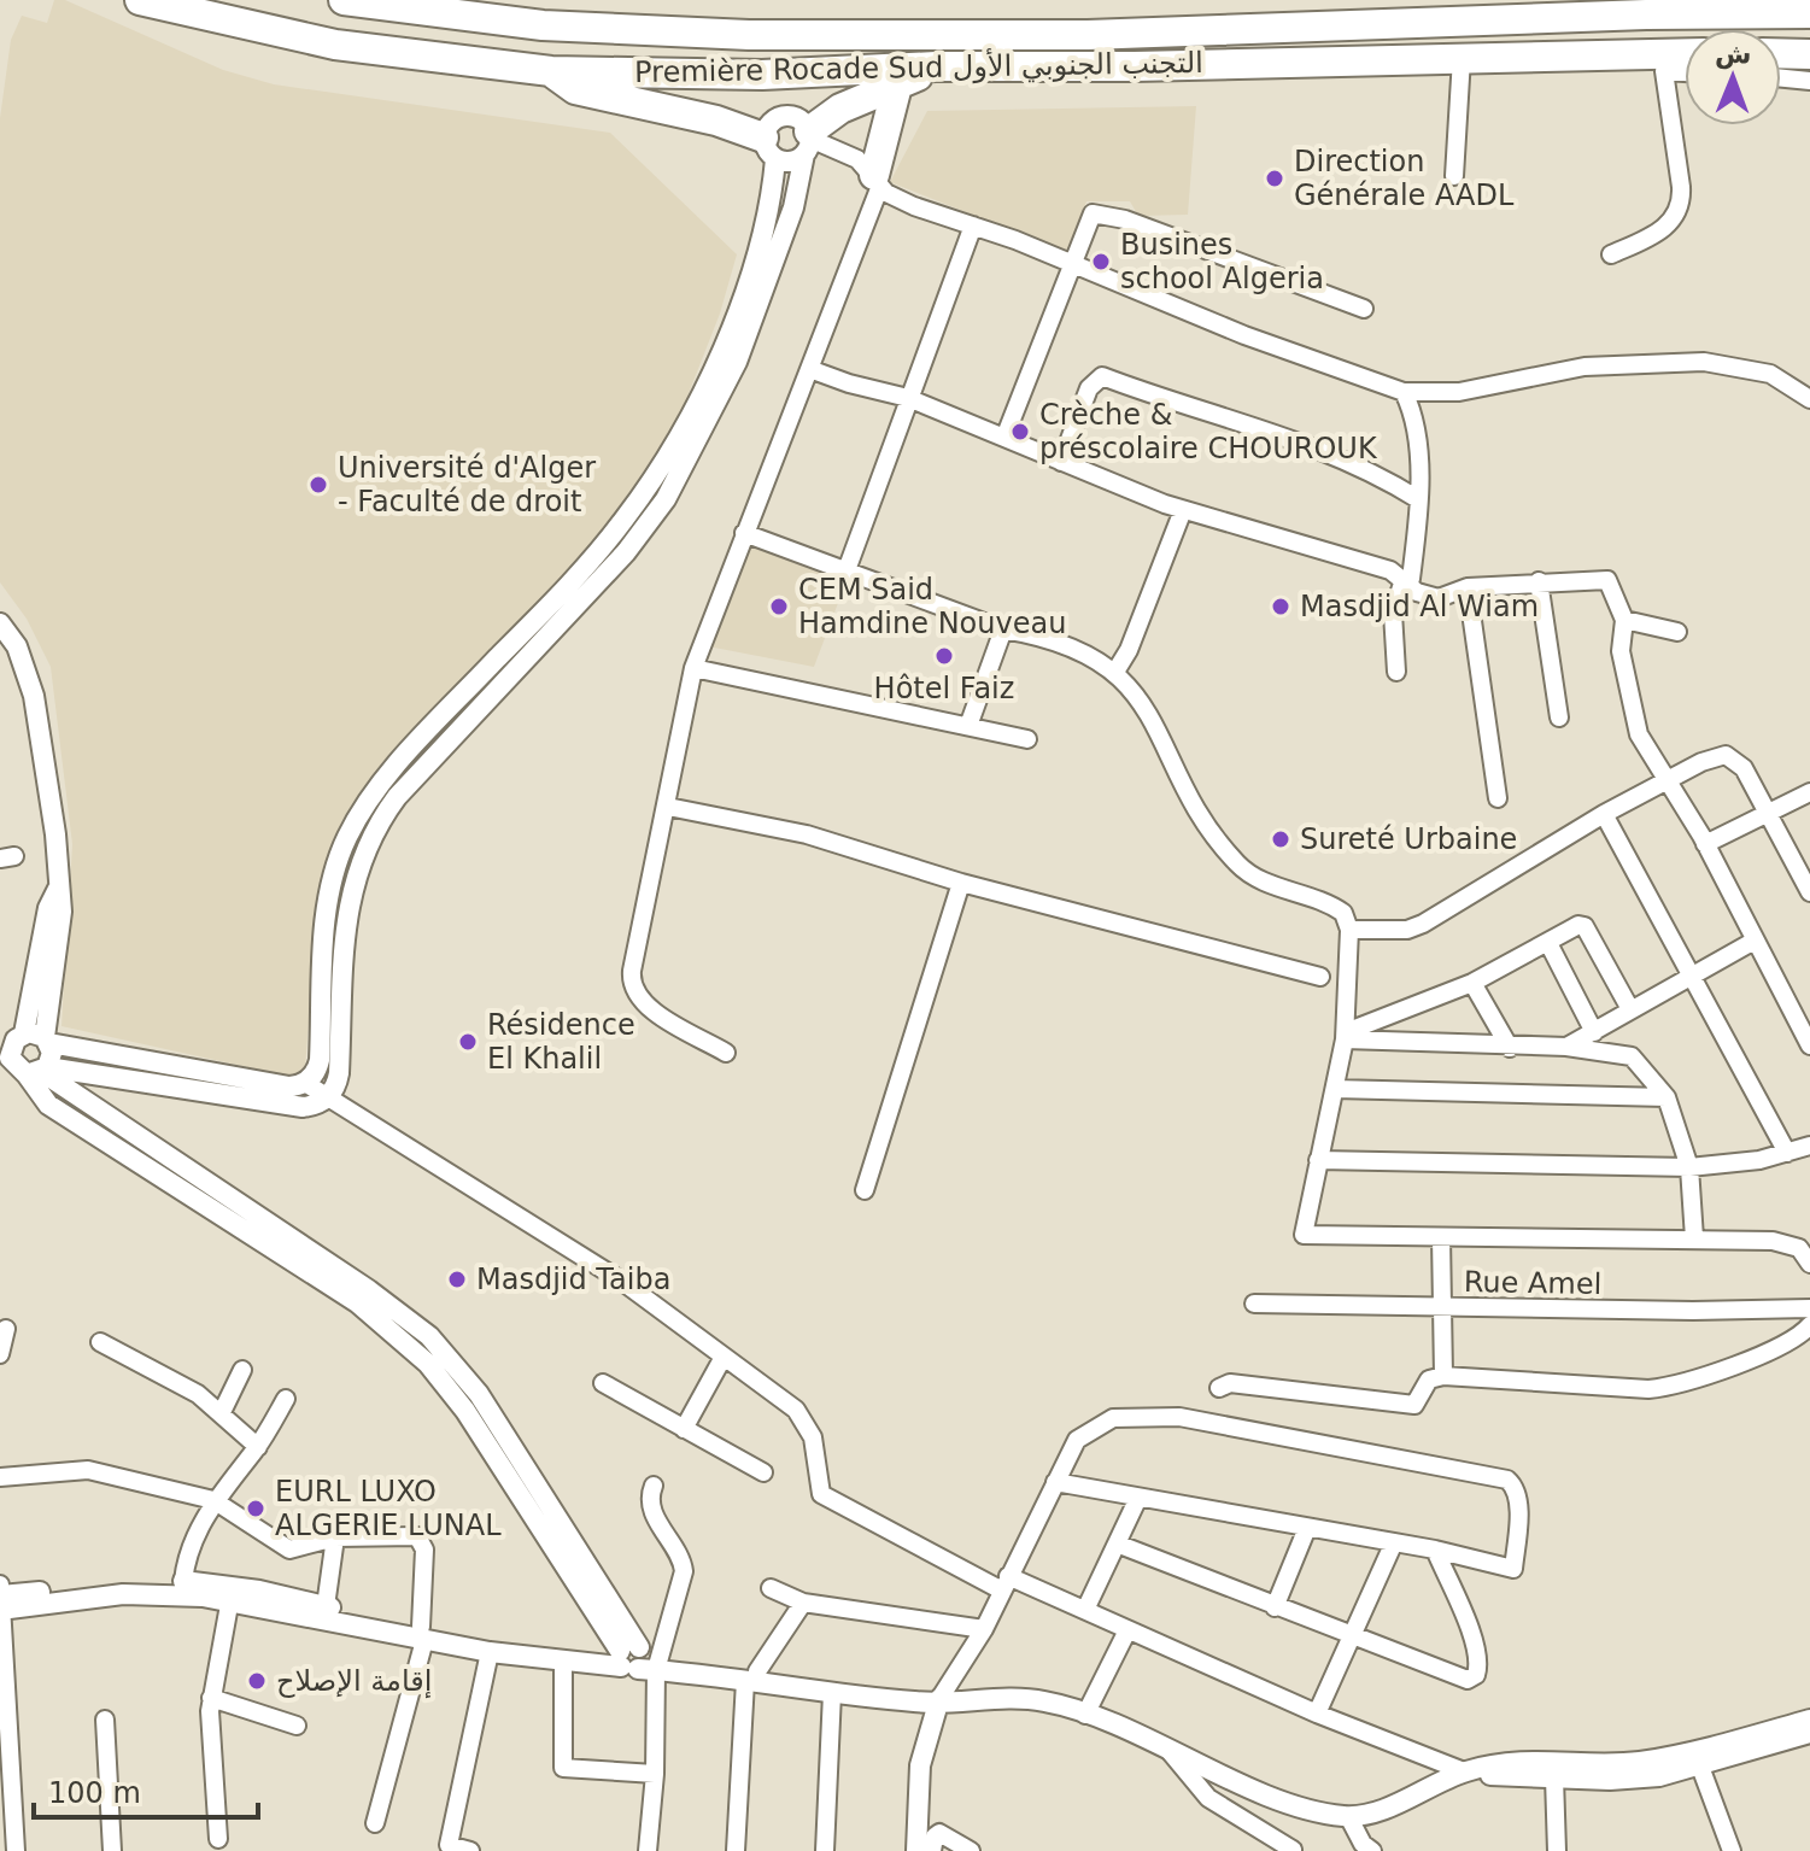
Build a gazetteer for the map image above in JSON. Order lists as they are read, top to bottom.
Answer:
{
  "streets": {
    "highway": ["Première Rocade Sud التجنب الجنوبي الأول"],
    "street": ["Rue Amel"]
  },
  "places": [
    "Direction Générale AADL",
    "Busines school Algeria",
    "Crèche & préscolaire CHOUROUK",
    "Université d'Alger - Faculté de droit",
    "CEM Said Hamdine Nouveau",
    "Masdjid Al Wiam",
    "Hôtel Faiz",
    "Sureté Urbaine",
    "Résidence El Khalil",
    "Masdjid Taiba",
    "EURL LUXO ALGERIE LUNAL",
    "إقامة الإصلاح"
  ],
  "scale_bar": "100 m",
  "north": "top"
}
